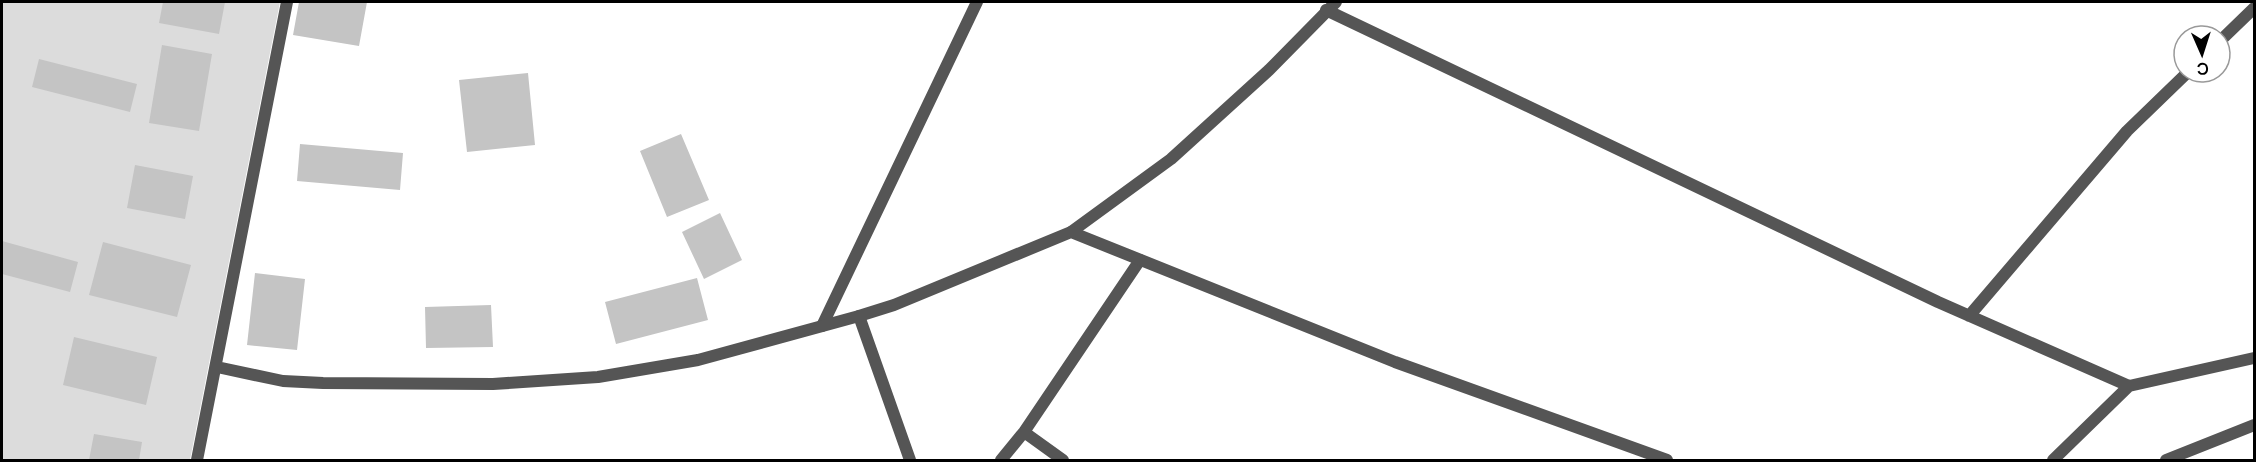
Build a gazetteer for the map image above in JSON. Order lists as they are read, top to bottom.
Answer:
{
  "north": "bottom"
}
